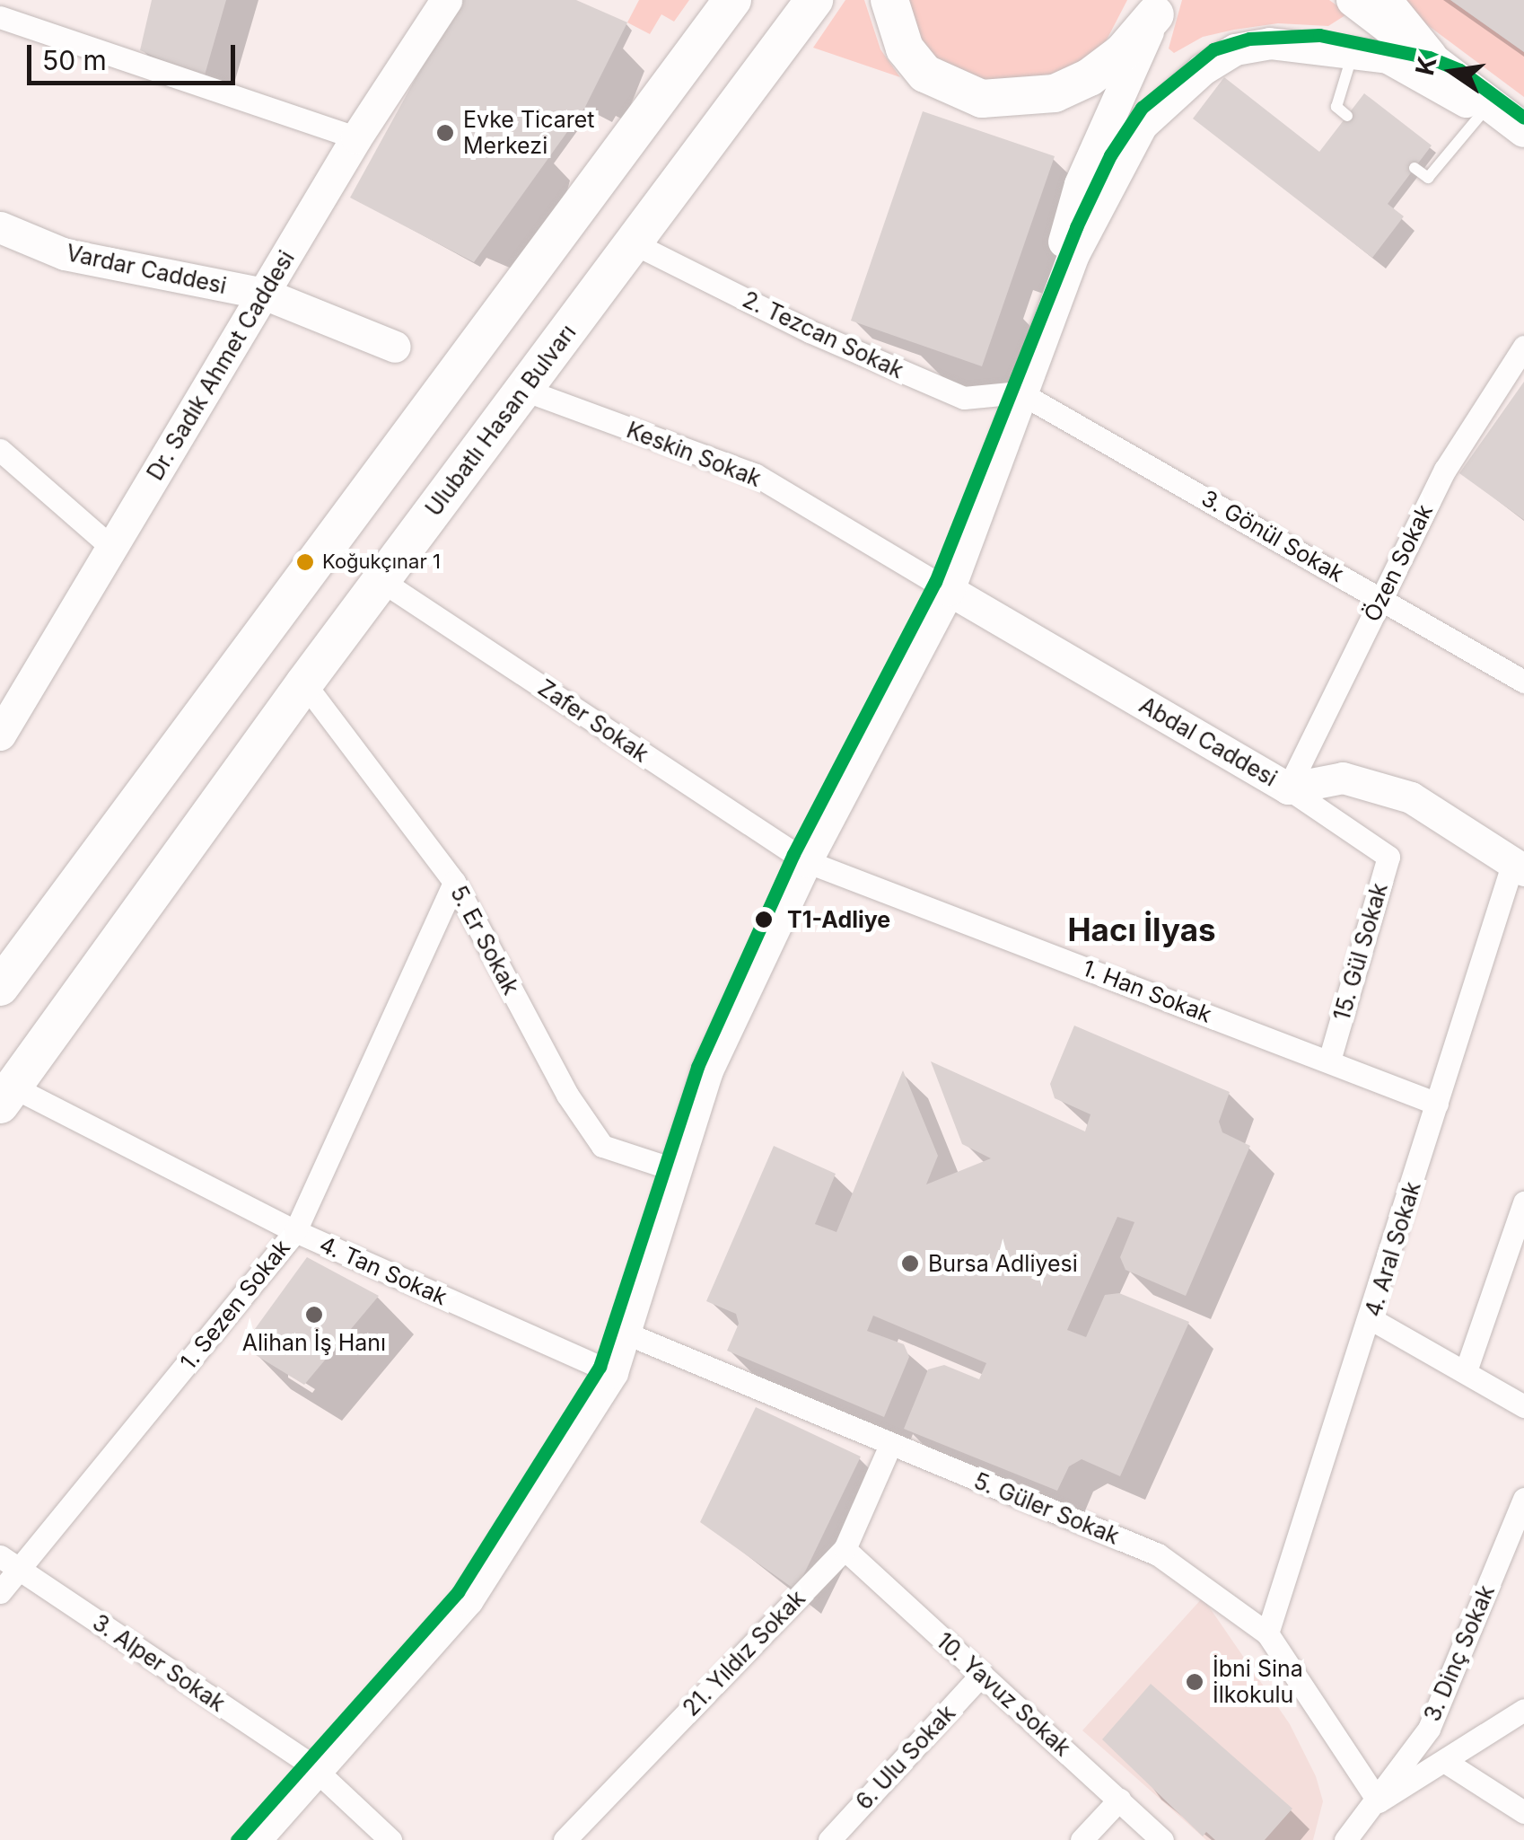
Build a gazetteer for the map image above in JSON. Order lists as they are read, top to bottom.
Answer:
{
  "streets": {
    "highway": ["Ulubatlı Hasan Bulvarı"],
    "main road": ["Vardar Caddesi", "Dr. Sadık Ahmet Caddesi", "Abdal Caddesi"],
    "street": [
      "2. Tezcan Sokak",
      "Keskin Sokak",
      "3. Gönül Sokak",
      "Özen Sokak",
      "Zafer Sokak",
      "5. Er Sokak",
      "15. Gül Sokak",
      "1. Han Sokak",
      "4. Aral Sokak",
      "4. Tan Sokak",
      "1. Sezen Sokak",
      "5. Güler Sokak",
      "21. Yıldız Sokak",
      "3. Dinç Sokak",
      "3. Alper Sokak",
      "10. Yavuz Sokak",
      "6. Ulu Sokak"
    ]
  },
  "crossings": [
    ["Vardar Caddesi", "Dr. Sadık Ahmet Caddesi"],
    ["2. Tezcan Sokak", "Ulubatlı Hasan Bulvarı"],
    ["2. Tezcan Sokak", "3. Gönül Sokak"],
    ["Ulubatlı Hasan Bulvarı", "Keskin Sokak"],
    ["Ulubatlı Hasan Bulvarı", "Zafer Sokak"],
    ["Ulubatlı Hasan Bulvarı", "5. Er Sokak"],
    ["Ulubatlı Hasan Bulvarı", "4. Tan Sokak"],
    ["Keskin Sokak", "Abdal Caddesi"],
    ["3. Gönül Sokak", "Özen Sokak"],
    ["Özen Sokak", "Abdal Caddesi"],
    ["Özen Sokak", "15. Gül Sokak"],
    ["Zafer Sokak", "1. Han Sokak"],
    ["Abdal Caddesi", "15. Gül Sokak"],
    ["Abdal Caddesi", "4. Aral Sokak"],
    ["5. Er Sokak", "1. Sezen Sokak"],
    ["15. Gül Sokak", "1. Han Sokak"],
    ["1. Han Sokak", "4. Aral Sokak"],
    ["4. Aral Sokak", "5. Güler Sokak"],
    ["4. Tan Sokak", "1. Sezen Sokak"],
    ["1. Sezen Sokak", "3. Alper Sokak"],
    ["5. Güler Sokak", "21. Yıldız Sokak"],
    ["5. Güler Sokak", "3. Dinç Sokak"],
    ["21. Yıldız Sokak", "10. Yavuz Sokak"],
    ["10. Yavuz Sokak", "6. Ulu Sokak"]
  ],
  "districts": ["Hacı İlyas"],
  "places": [
    "Evke Ticaret Merkezi",
    "Koğukçınar 1",
    "T1-Adliye",
    "Bursa Adliyesi",
    "Alihan İş Hanı",
    "İbni Sina İlkokulu"
  ],
  "scale_bar": "50 m",
  "north": "left"
}
